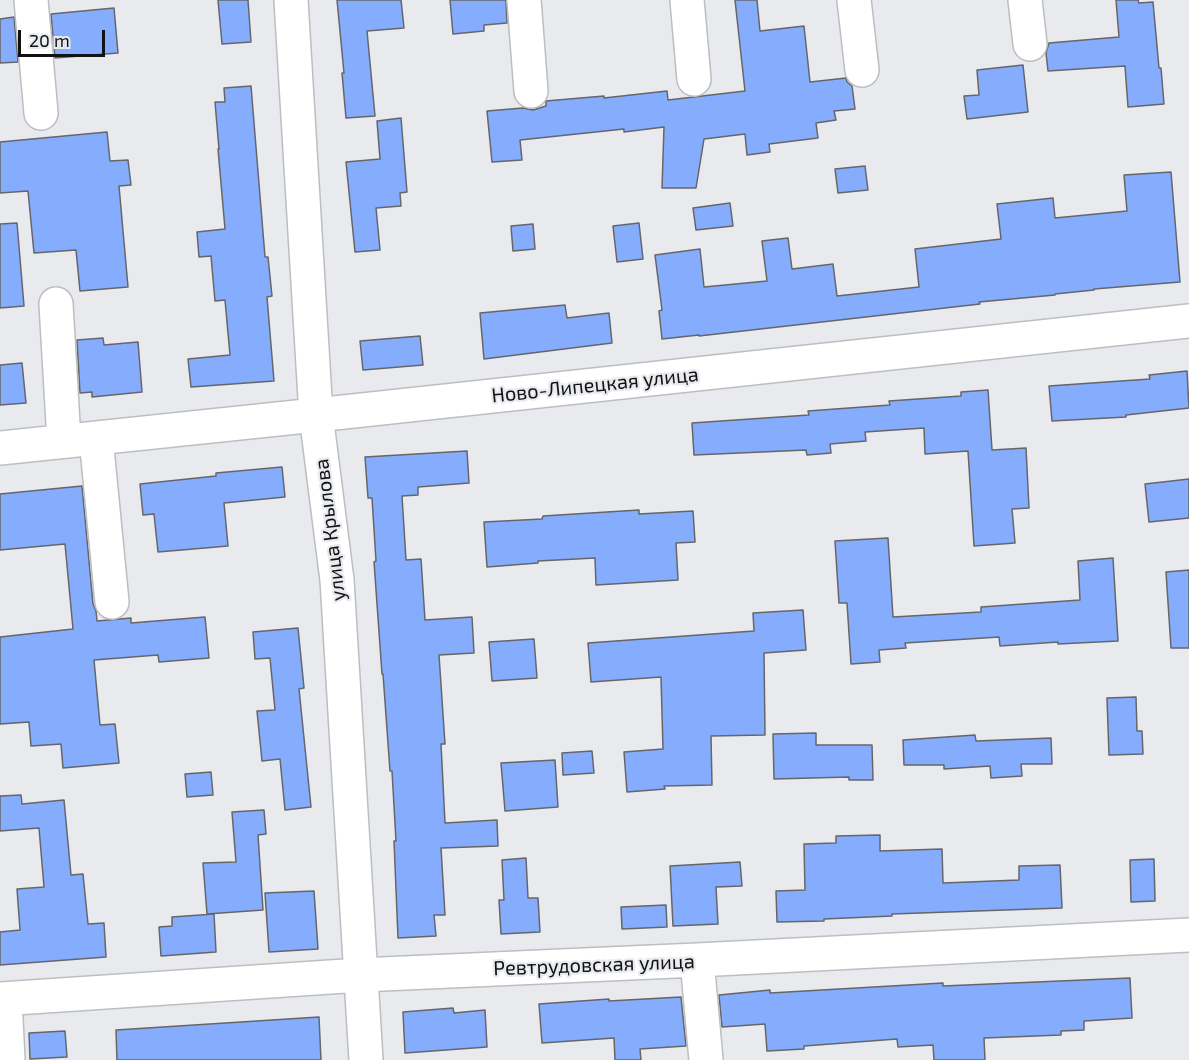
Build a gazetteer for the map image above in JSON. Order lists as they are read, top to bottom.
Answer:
{
  "streets": {
    "street": ["Ново-Липецкая улица", "улица Крылова", "Ревтрудовская улица"]
  },
  "crossings": [
    ["Ново-Липецкая улица", "улица Крылова"],
    ["улица Крылова", "Ревтрудовская улица"]
  ],
  "scale_bar": "20 m"
}
